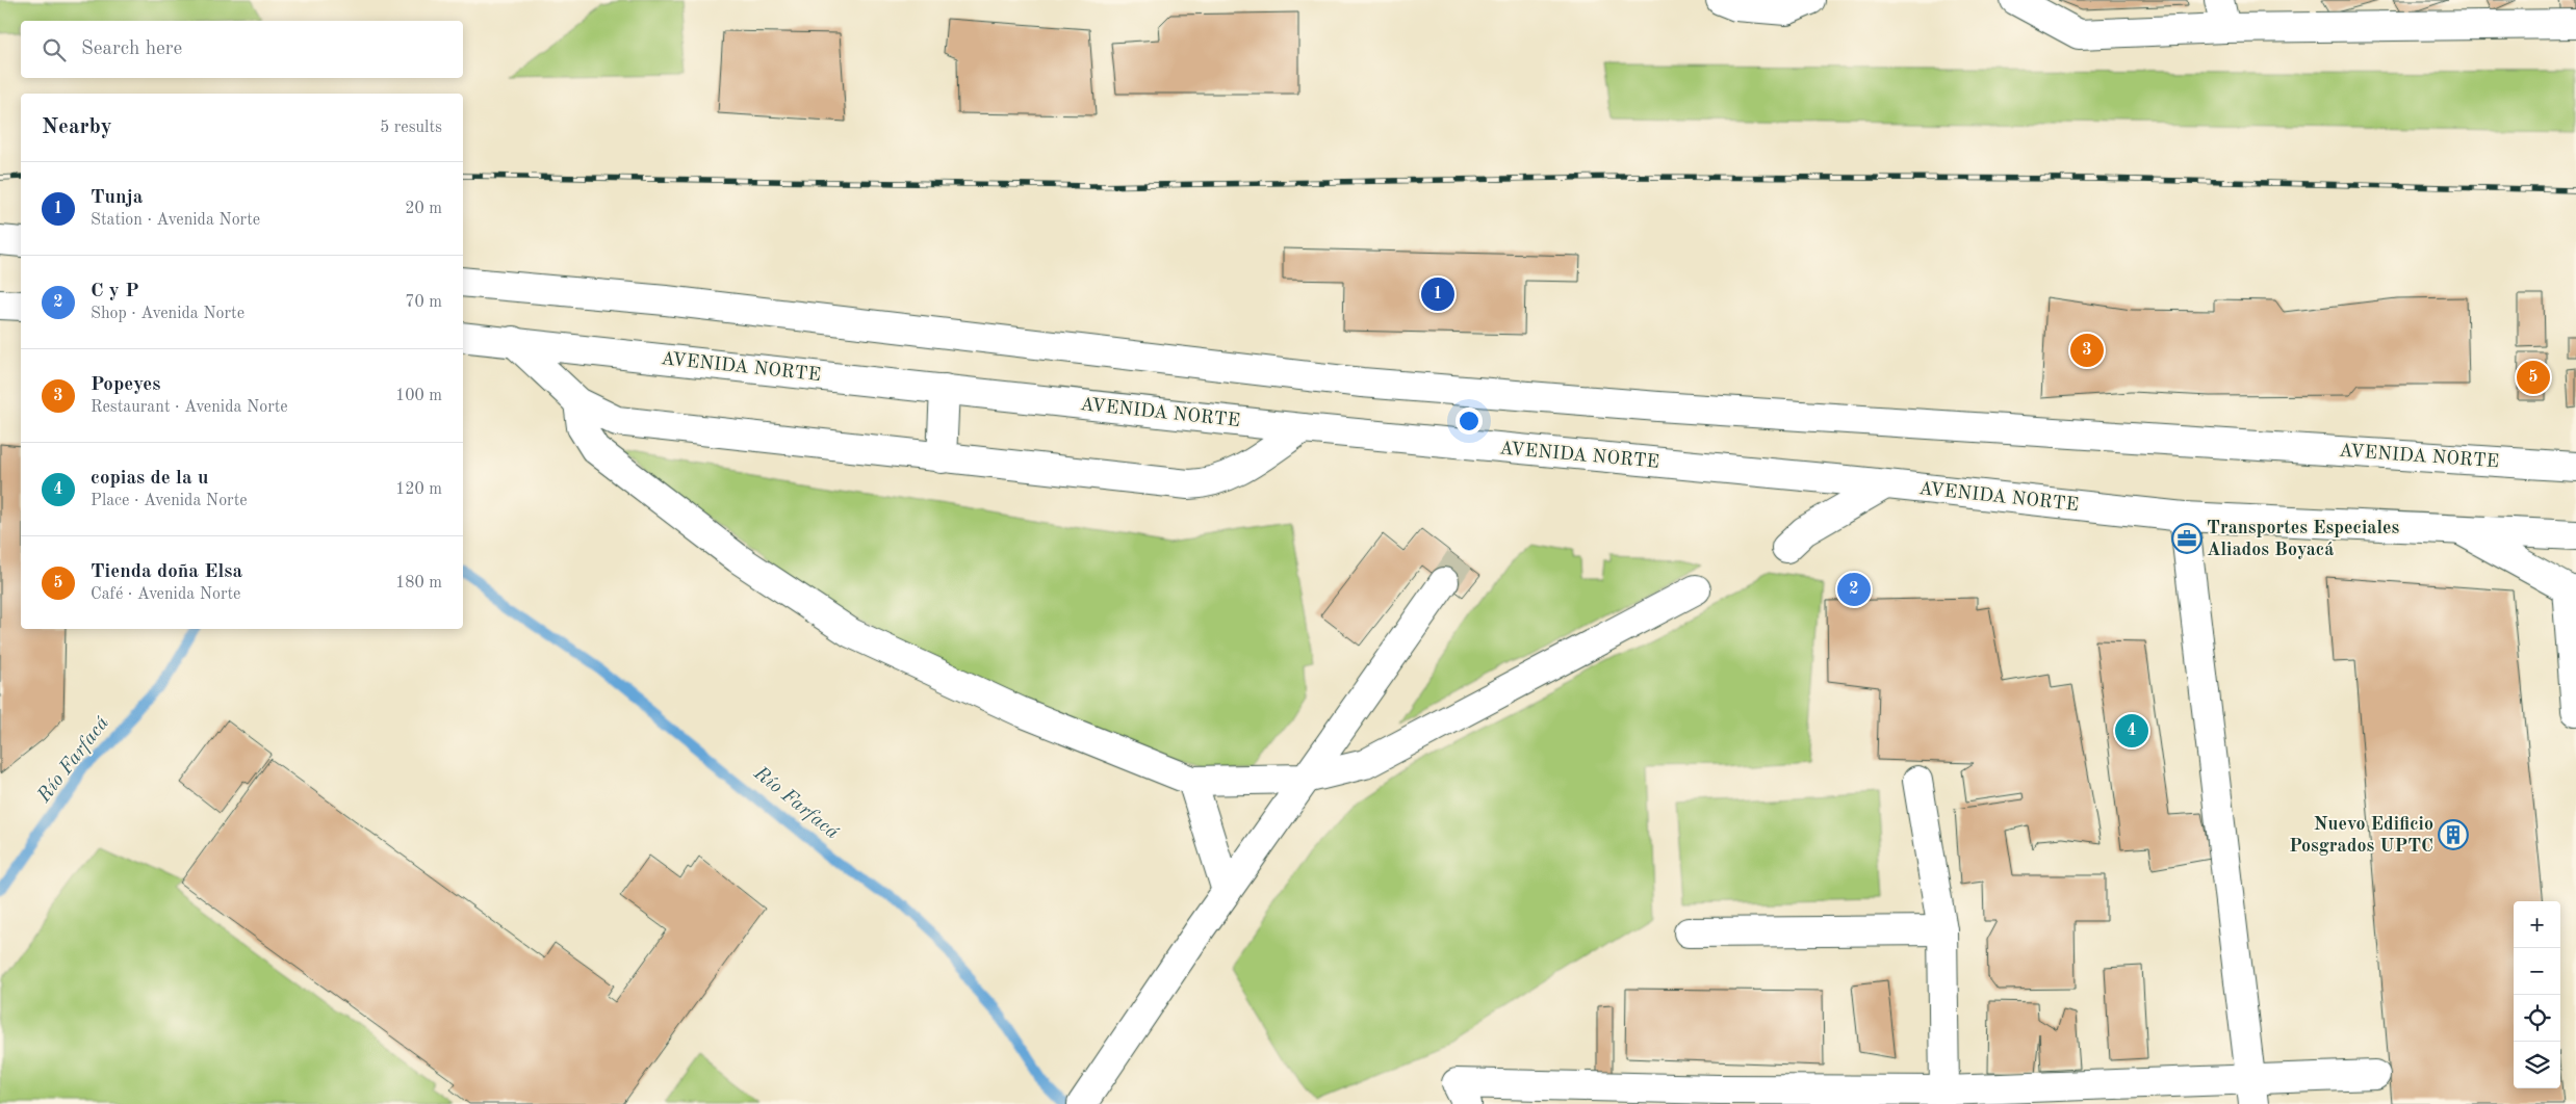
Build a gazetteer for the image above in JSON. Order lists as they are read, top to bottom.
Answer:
{
  "streets": {
    "street": ["AVENIDA NORTE"]
  },
  "water": ["Río Farfacá"],
  "places": {
    "office": ["Transportes Especiales Aliados Boyacá"],
    "building": ["Nuevo Edificio Posgrados UPTC"]
  },
  "page": {
    "search": "Search here",
    "heading": ["Nearby", "5 results"],
    "list": [
      {
        "mark": "1",
        "name": "Tunja",
        "note": "Station · Avenida Norte",
        "value": "20 m"
      },
      {
        "mark": "2",
        "name": "C y P",
        "note": "Shop · Avenida Norte",
        "value": "70 m"
      },
      {
        "mark": "3",
        "name": "Popeyes",
        "note": "Restaurant · Avenida Norte",
        "value": "100 m"
      },
      {
        "mark": "4",
        "name": "copias de la u",
        "note": "Place · Avenida Norte",
        "value": "120 m"
      },
      {
        "mark": "5",
        "name": "Tienda doña Elsa",
        "note": "Café · Avenida Norte",
        "value": "180 m"
      }
    ],
    "pins": [
      "1",
      "3",
      "5",
      "2",
      "4"
    ],
    "map_buttons": ["+", "−"]
  }
}
